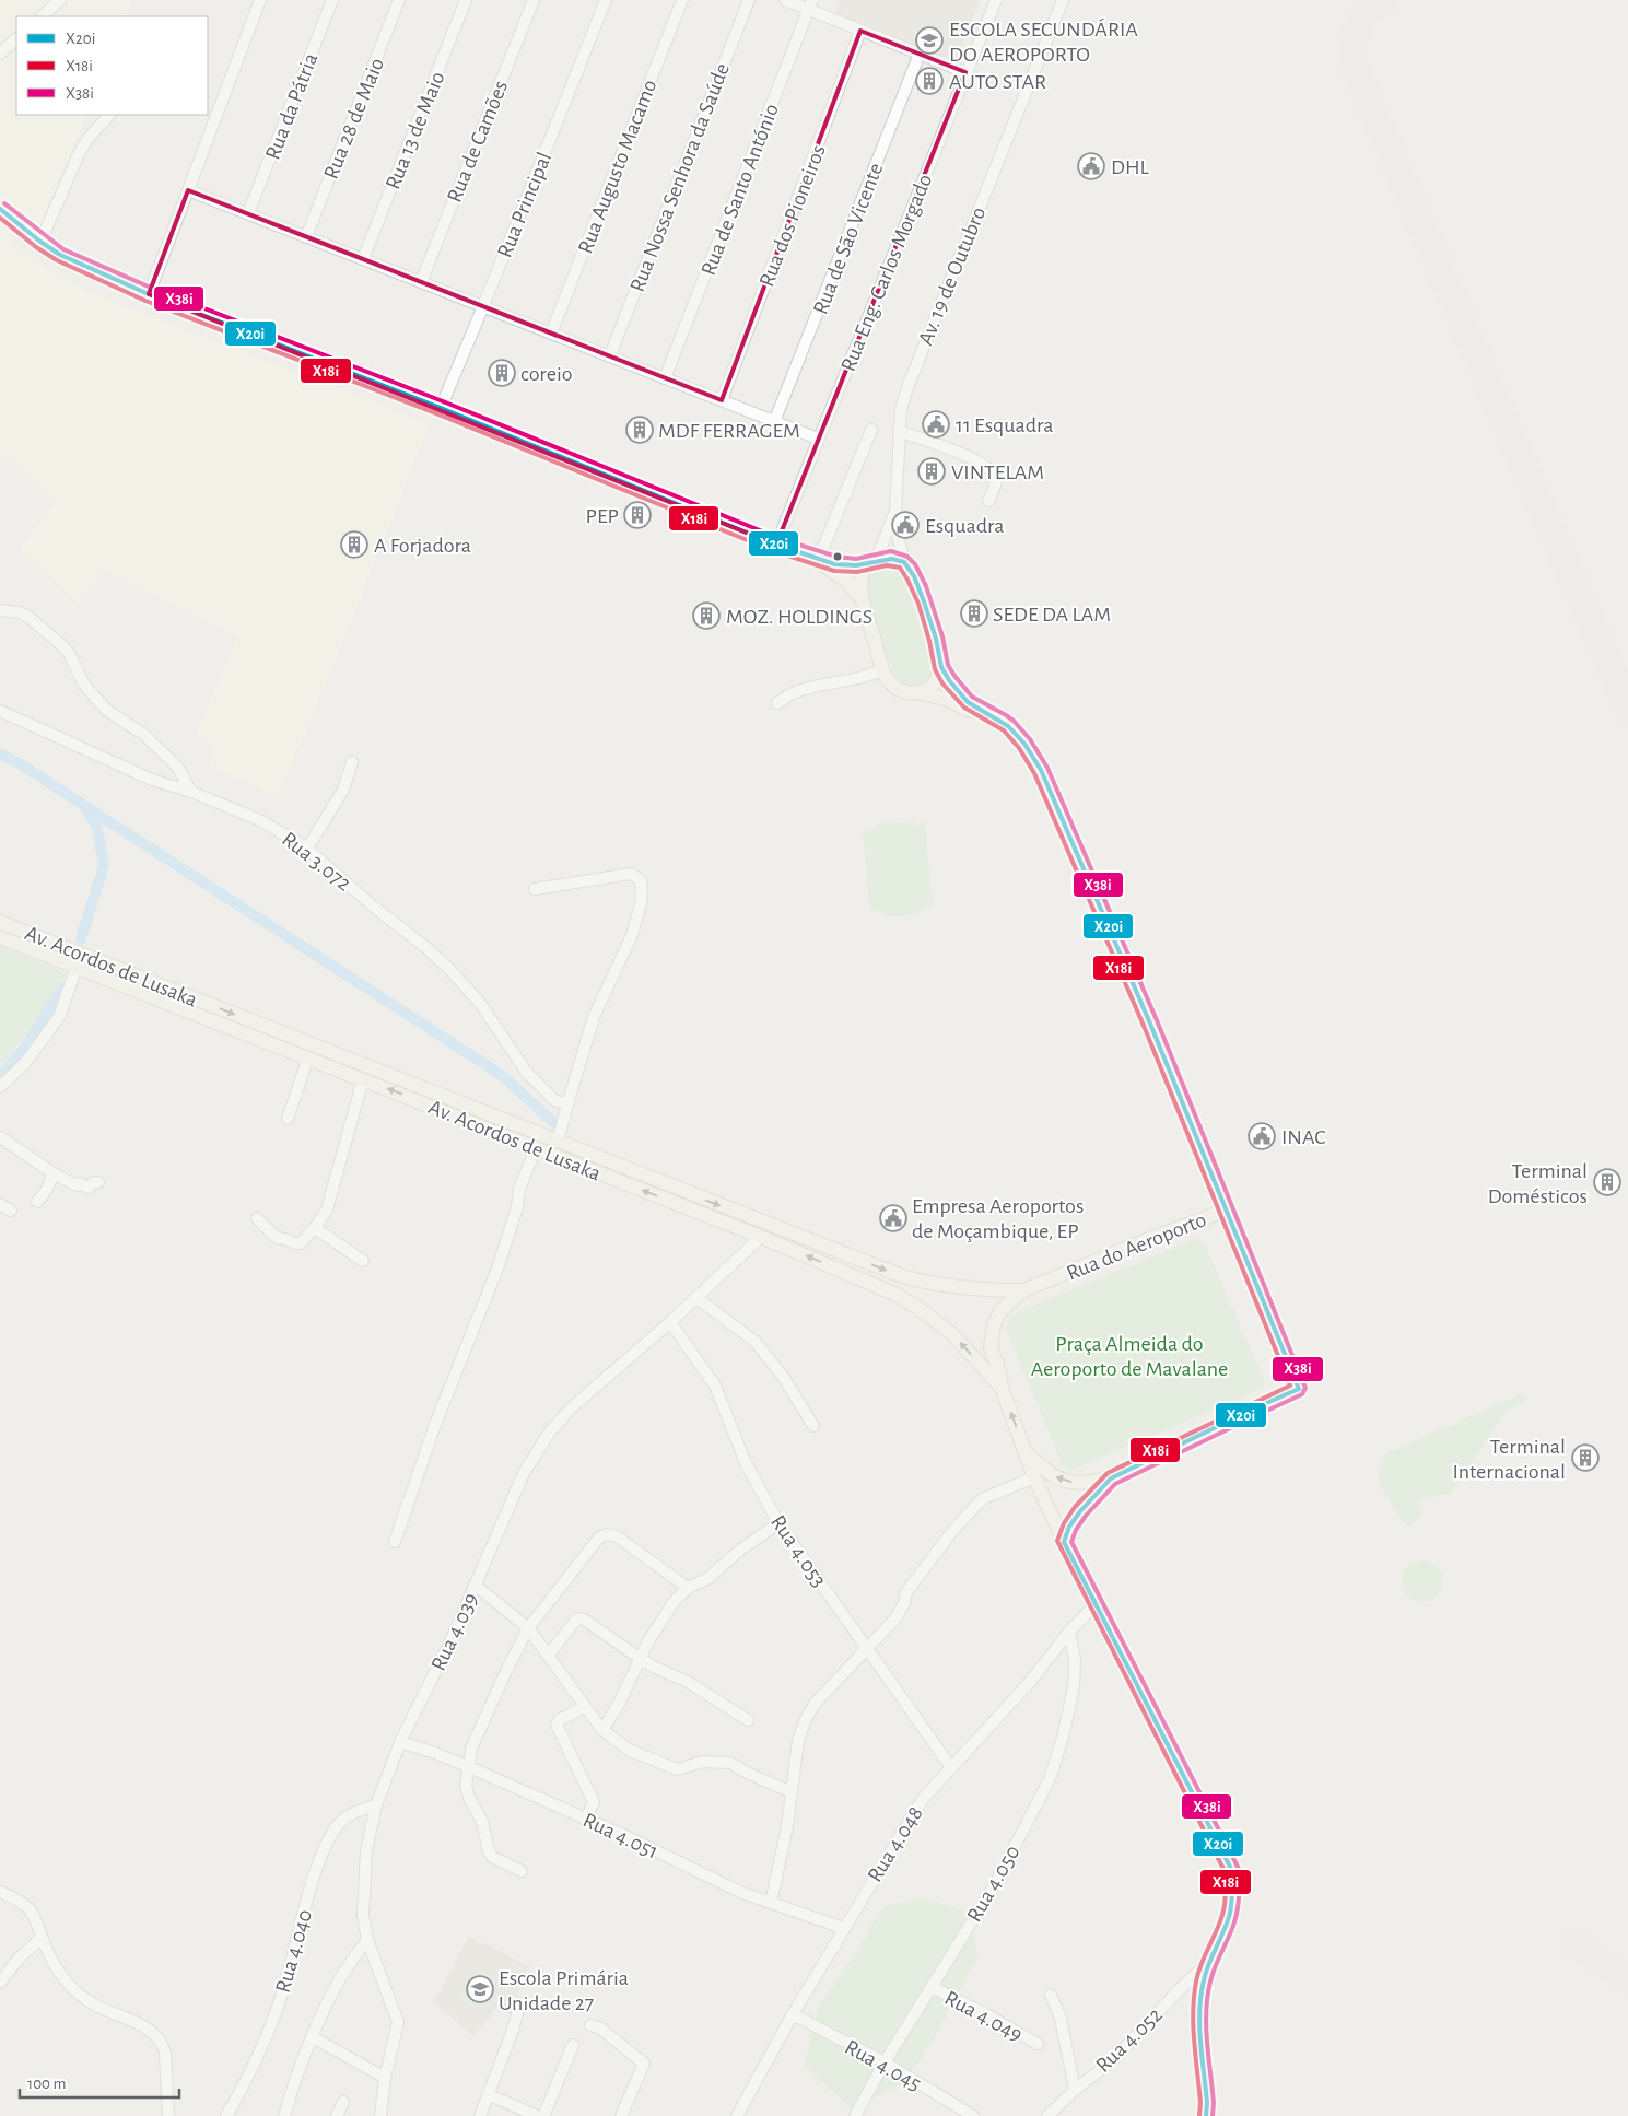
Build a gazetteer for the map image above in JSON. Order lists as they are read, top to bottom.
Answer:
{
  "streets": {
    "main road": ["Av. Acordos de Lusaka", "Rua do Aeroporto"],
    "street": [
      "Rua da Pátria",
      "Rua 28 de Maio",
      "Rua 13 de Maio",
      "Rua de Camões",
      "Rua Augusto Macamo",
      "Rua Nossa Senhora da Saúde",
      "Rua de Santo António",
      "Rua Principal",
      "Rua dos Pioneiros",
      "Rua de São Vicente",
      "Rua Eng. Carlos Morgado",
      "Av. 19 de Outubro",
      "Rua 3.072",
      "Rua 4.053",
      "Rua 4.039",
      "Rua 4.051",
      "Rua 4.048",
      "Rua 4.050",
      "Rua 4.040",
      "Rua 4.049",
      "Rua 4.052",
      "Rua 4.045"
    ]
  },
  "crossings": [
    ["Av. Acordos de Lusaka", "Rua do Aeroporto"],
    ["Av. Acordos de Lusaka", "Rua 4.039"],
    ["Rua do Aeroporto", "Rua 4.048"],
    ["Rua do Aeroporto", "Rua 4.052"],
    ["Rua 4.053", "Rua 4.039"],
    ["Rua 4.053", "Rua 4.048"],
    ["Rua 4.039", "Rua 4.051"],
    ["Rua 4.039", "Rua 4.040"],
    ["Rua 4.051", "Rua 4.048"],
    ["Rua 4.048", "Rua 4.050"],
    ["Rua 4.048", "Rua 4.045"],
    ["Rua 4.050", "Rua 4.049"],
    ["Rua 4.050", "Rua 4.045"]
  ],
  "parks": ["Praça Almeida do Aeroporto de Mavalane"],
  "places": {
    "school or university": ["ESCOLA SECUNDÁRIA DO AEROPORTO", "Escola Primária Unidade 27"],
    "building": [
      "AUTO STAR",
      "coreio",
      "MDF FERRAGEM",
      "VINTELAM",
      "PEP",
      "A Forjadora",
      "SEDE DA LAM",
      "MOZ. HOLDINGS",
      "Terminal Domésticos",
      "Terminal Internacional"
    ],
    "public building": [
      "DHL",
      "11 Esquadra",
      "Esquadra",
      "INAC",
      "Empresa Aeroportos de Moçambique, EP"
    ]
  },
  "lines": ["transit line X38i", "transit line X20i", "transit line X18i"],
  "legend": ["X20i", "X18i", "X38i"],
  "scale_bar": "100 m"
}
